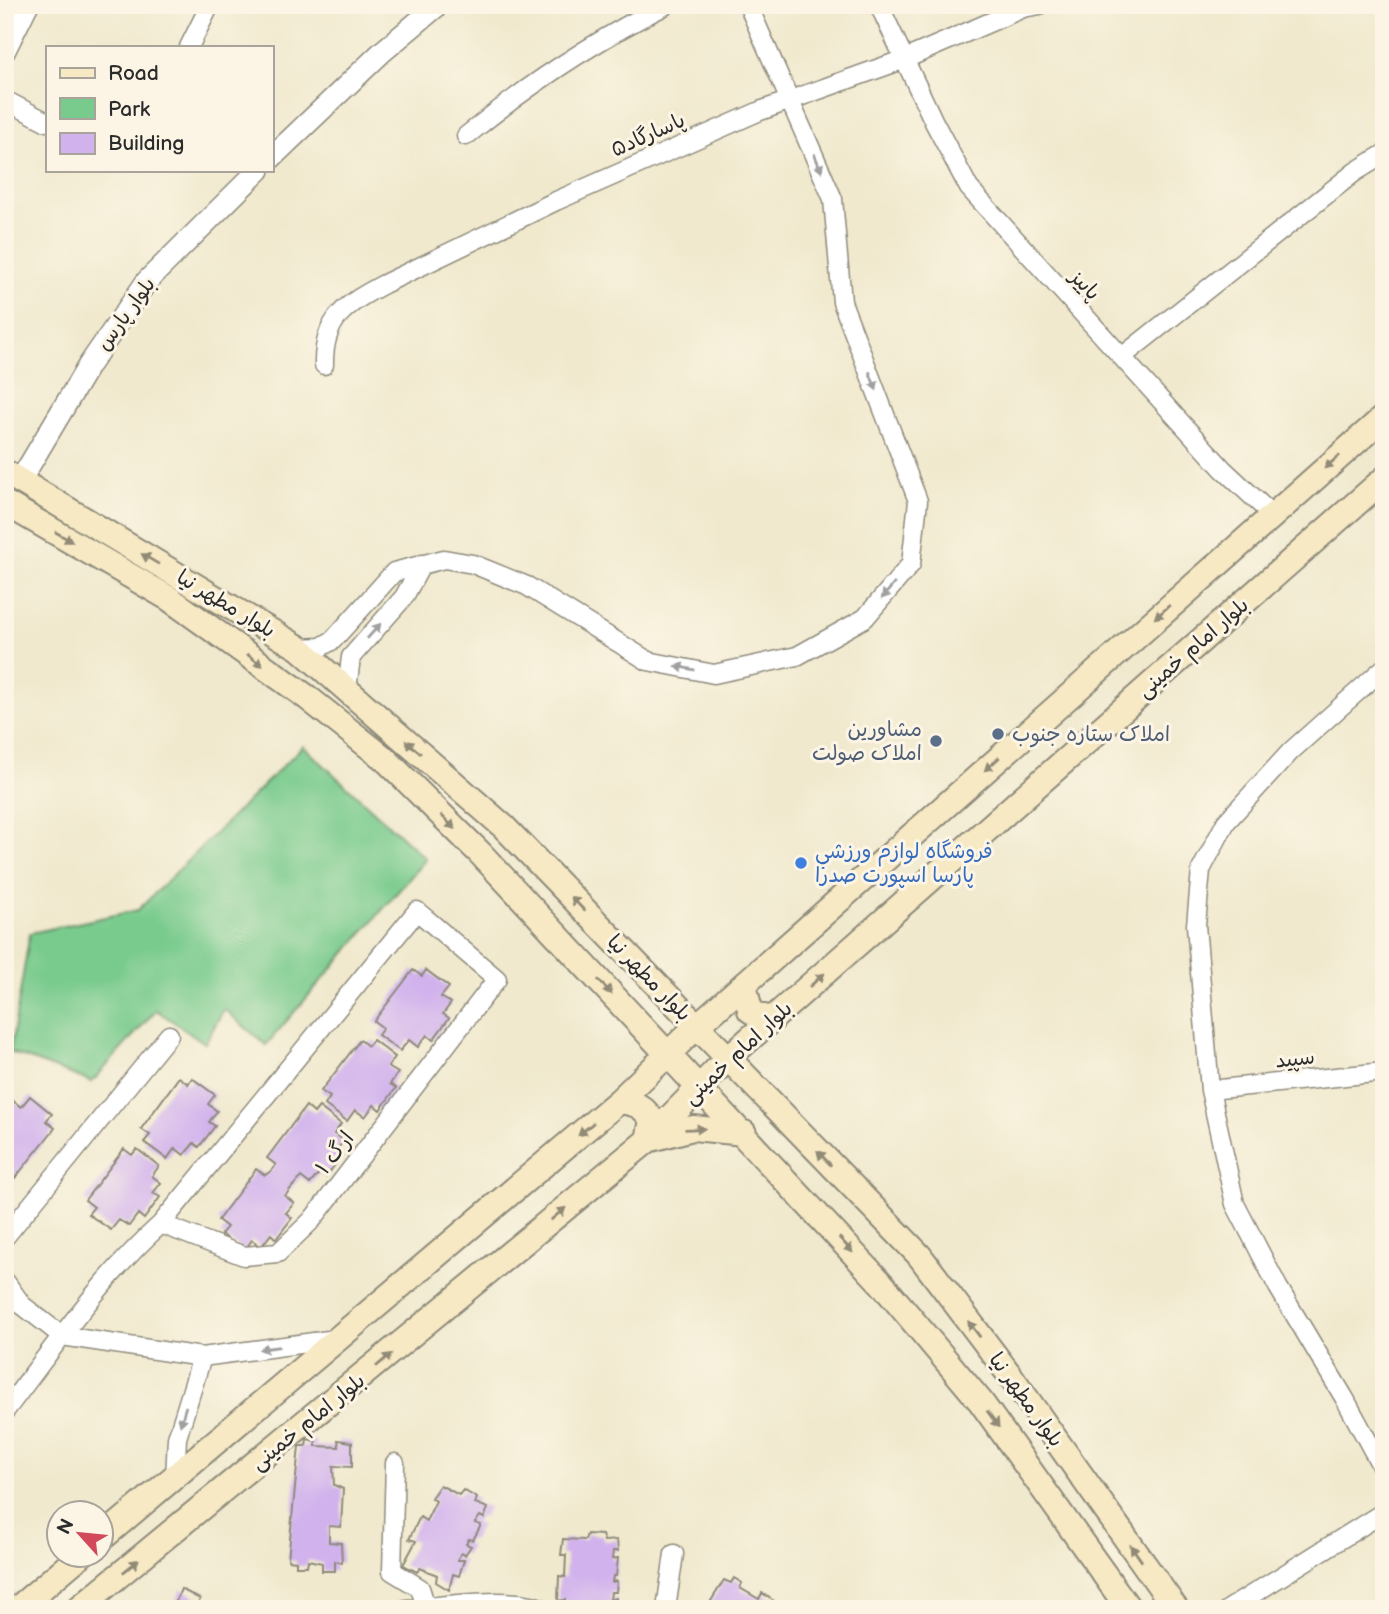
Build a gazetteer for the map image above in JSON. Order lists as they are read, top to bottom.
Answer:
{
  "streets": {
    "main road": ["بلوار مطهر نیا", "بلوار امام خمینی"],
    "street": [
      "پاسارگاد۵",
      "پاییز",
      "بلوار پارس",
      "سپید",
      "ارگ ۱"
    ]
  },
  "crossings": [
    ["پاسارگاد۵", "پاییز"],
    ["پاییز", "بلوار امام خمینی"],
    ["بلوار پارس", "بلوار مطهر نیا"],
    ["بلوار مطهر نیا", "بلوار امام خمینی"]
  ],
  "places": ["املاک ستاره جنوب", "مشاورین املاک صولت", "فروشگاه لوازم ورزشي پارسا اسپورت صدرا"],
  "legend": ["Road", "Park", "Building"],
  "north": "top left"
}
